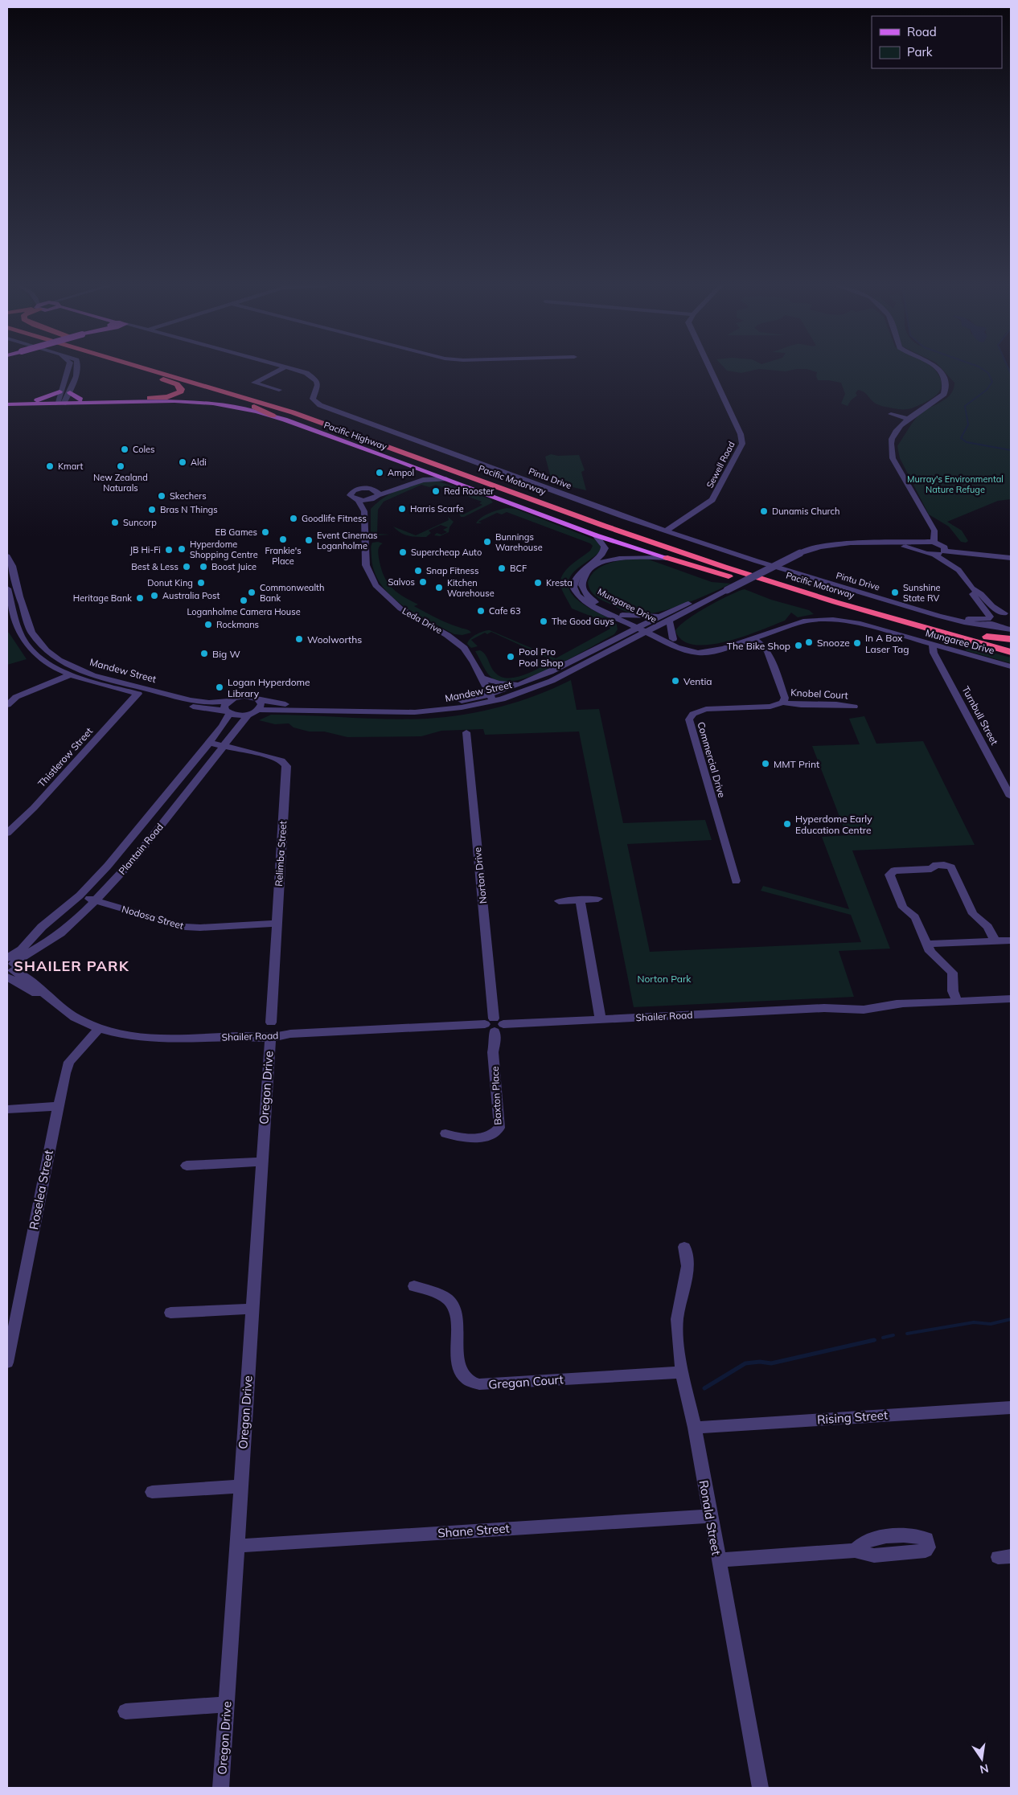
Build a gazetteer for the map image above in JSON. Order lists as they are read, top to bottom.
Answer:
{
  "streets": {
    "highway": ["Pacific Motorway"],
    "main road": ["Pacific Highway"],
    "street": [
      "Sewell Road",
      "Pintu Drive",
      "Mungaree Drive",
      "Leda Drive",
      "Mandew Street",
      "Knobel Court",
      "Turnbull Street",
      "Thistlerow Street",
      "Commercial Drive",
      "Plantain Road",
      "Relimba Street",
      "Norton Drive",
      "Nodosa Street",
      "Shailer Road",
      "Oregon Drive",
      "Baxton Place",
      "Roselea Street",
      "Gregan Court",
      "Rising Street",
      "Ronald Street",
      "Shane Street"
    ]
  },
  "crossings": [
    ["Pacific Highway", "Mungaree Drive"],
    ["Sewell Road", "Pintu Drive"],
    ["Mungaree Drive", "Mandew Street"],
    ["Mungaree Drive", "Turnbull Street"],
    ["Leda Drive", "Mandew Street"],
    ["Mandew Street", "Thistlerow Street"],
    ["Mandew Street", "Plantain Road"],
    ["Knobel Court", "Commercial Drive"],
    ["Plantain Road", "Relimba Street"],
    ["Plantain Road", "Nodosa Street"],
    ["Plantain Road", "Shailer Road"],
    ["Relimba Street", "Nodosa Street"],
    ["Norton Drive", "Shailer Road"],
    ["Shailer Road", "Oregon Drive"],
    ["Shailer Road", "Baxton Place"],
    ["Shailer Road", "Roselea Street"],
    ["Oregon Drive", "Shane Street"],
    ["Gregan Court", "Ronald Street"],
    ["Rising Street", "Ronald Street"],
    ["Ronald Street", "Shane Street"]
  ],
  "districts": ["SHAILER PARK"],
  "parks": ["Murray's Environmental Nature Refuge", "Norton Park"],
  "places": [
    "Coles",
    "Aldi",
    "Kmart",
    "New Zealand Naturals",
    "Ampol",
    "Red Rooster",
    "Skechers",
    "Harris Scarfe",
    "Bras N Things",
    "Dunamis Church",
    "Goodlife Fitness",
    "Suncorp",
    "EB Games",
    "Frankie's Place",
    "Event Cinemas Loganholme",
    "Bunnings Warehouse",
    "Hyperdome Shopping Centre",
    "JB Hi-Fi",
    "Supercheap Auto",
    "Best & Less",
    "Boost Juice",
    "BCF",
    "Snap Fitness",
    "Salvos",
    "Donut King",
    "Kresta",
    "Kitchen Warehouse",
    "Commonwealth Bank",
    "Sunshine State RV",
    "Australia Post",
    "Heritage Bank",
    "Loganholme Camera House",
    "Cafe 63",
    "The Good Guys",
    "Rockmans",
    "Woolworths",
    "Snooze",
    "In A Box Laser Tag",
    "The Bike Shop",
    "Big W",
    "Pool Pro Pool Shop",
    "Ventia",
    "Logan Hyperdome Library",
    "MMT Print",
    "Hyperdome Early Education Centre"
  ],
  "legend": ["Road", "Park"],
  "north": "bottom"
}
